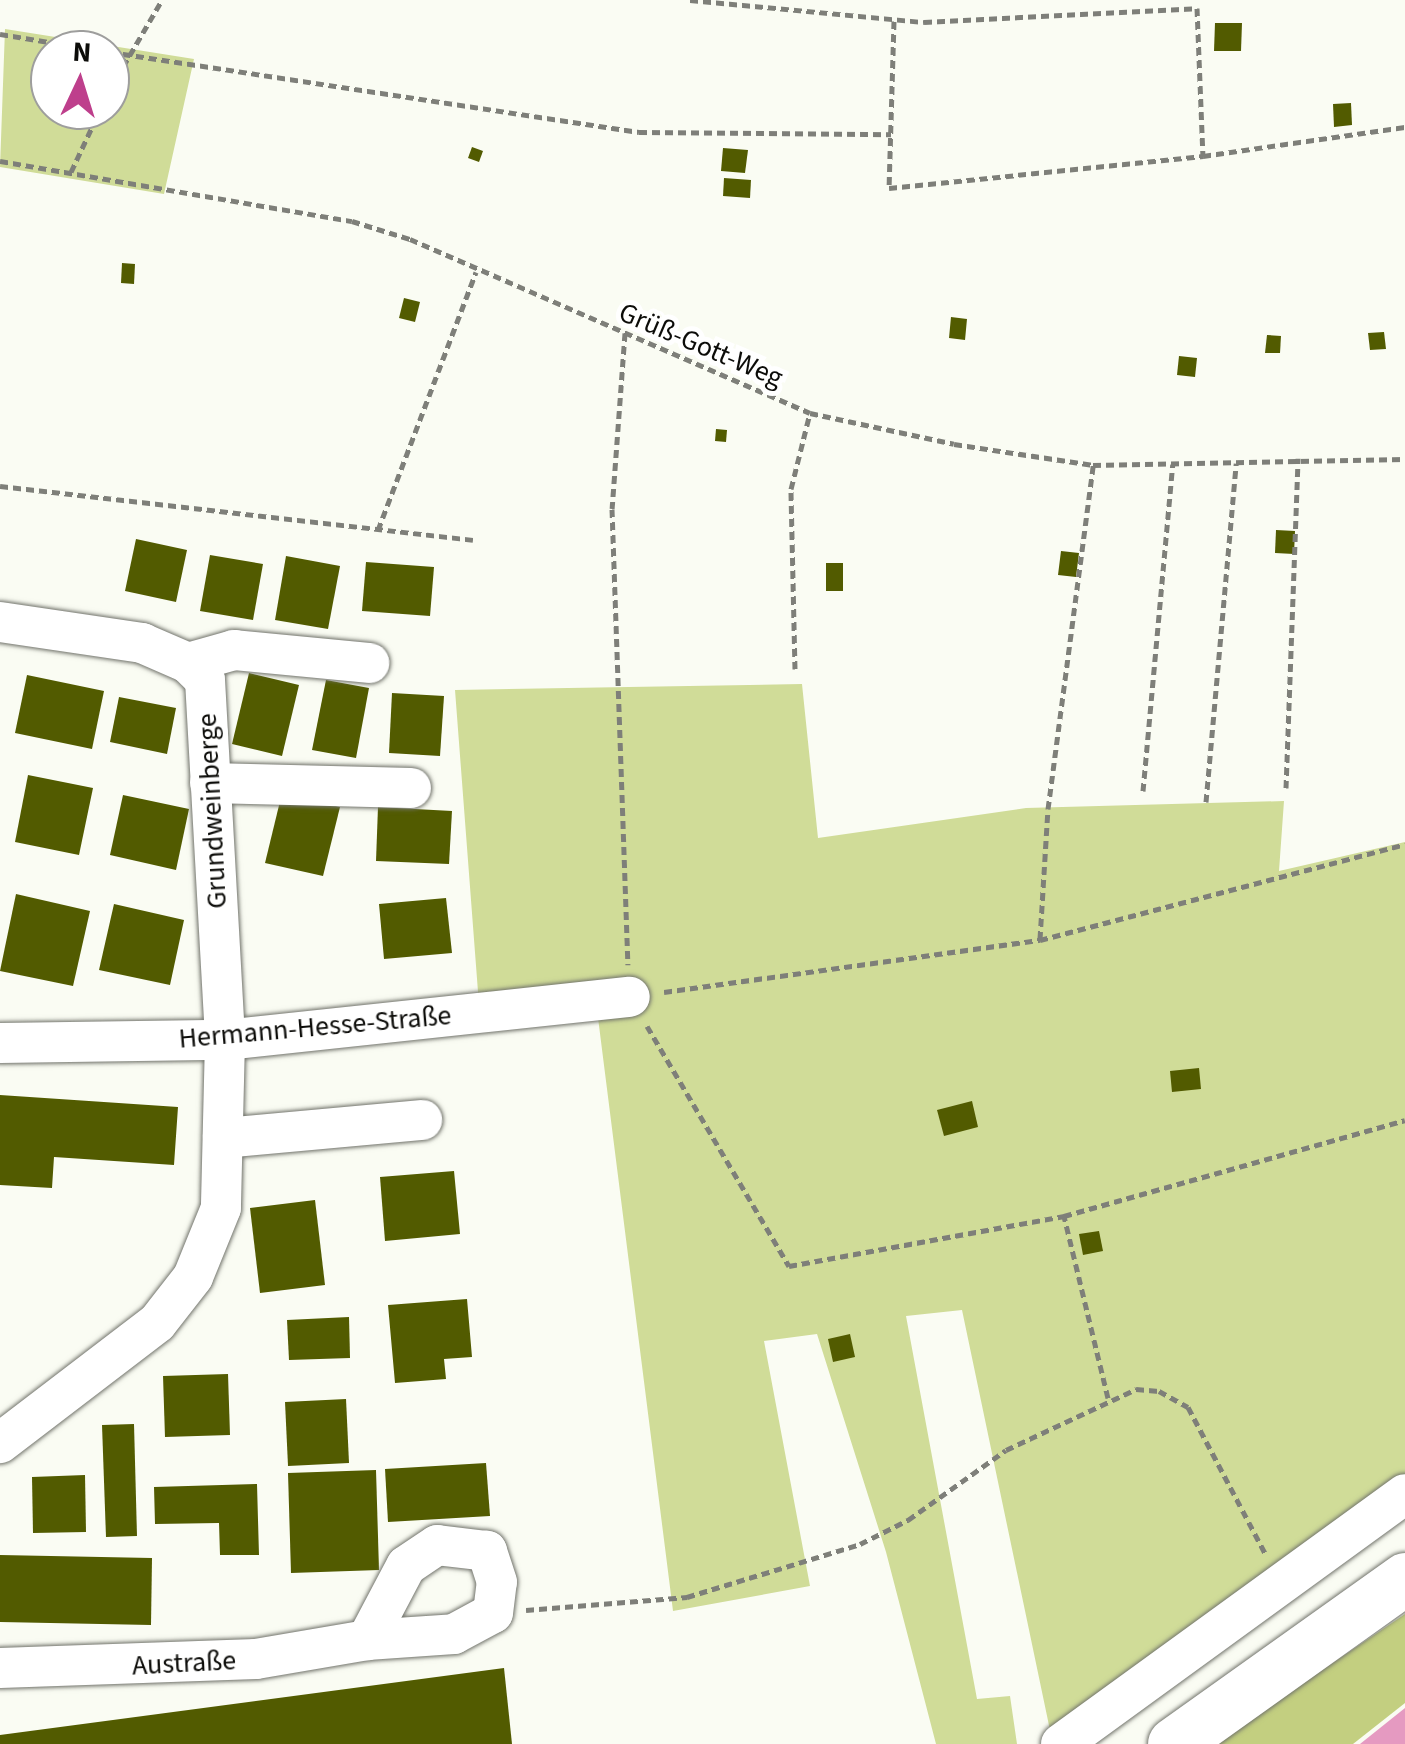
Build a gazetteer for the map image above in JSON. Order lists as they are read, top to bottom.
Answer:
{
  "streets": {
    "street": ["Grundweinberge", "Hermann-Hesse-Straße", "Austraße"],
    "path": ["Grüß-Gott-Weg"]
  },
  "crossings": [
    ["Grundweinberge", "Hermann-Hesse-Straße"]
  ],
  "north": "top"
}
